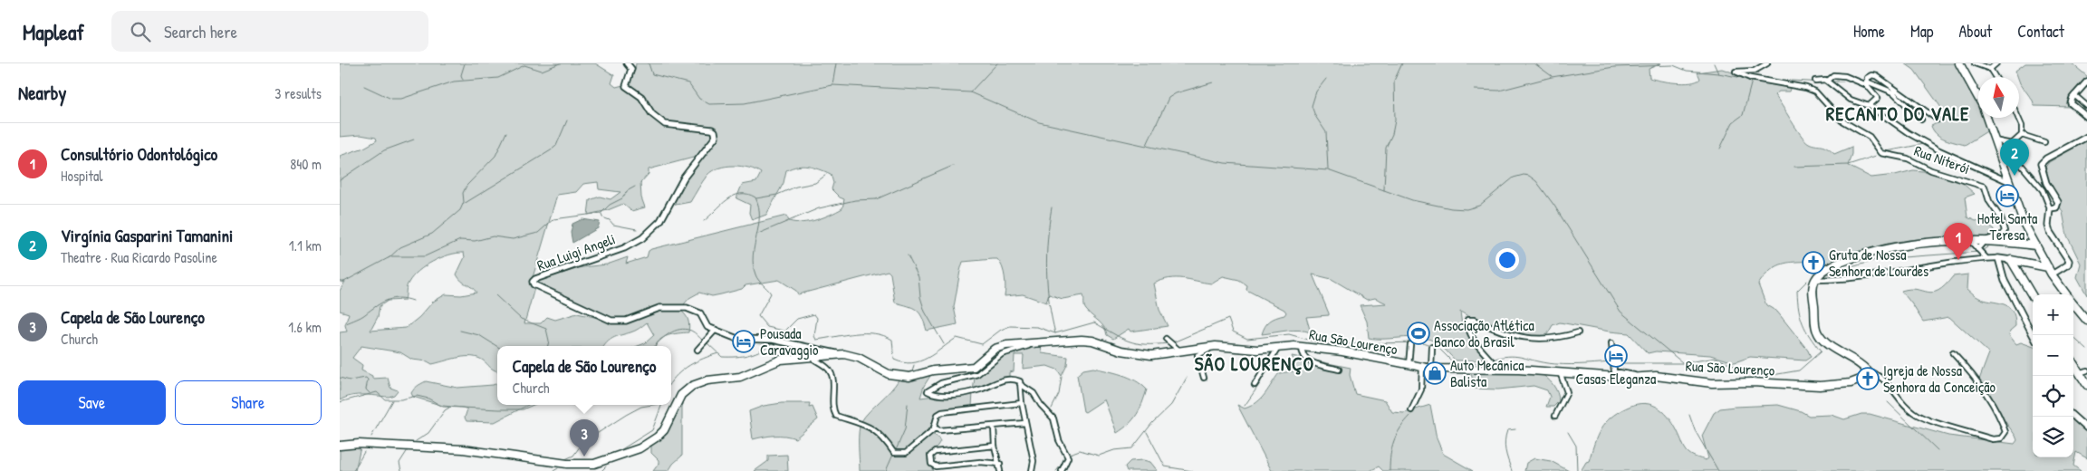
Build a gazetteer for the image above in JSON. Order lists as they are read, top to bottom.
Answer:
{
  "streets": {
    "main road": ["Rua São Lourenço"],
    "street": ["Rua Niterói", "Rua Luigi Angeli"]
  },
  "crossings": [
    ["Rua Luigi Angeli", "Rua São Lourenço"]
  ],
  "districts": ["RECANTO DO VALE", "SÃO LOURENÇO"],
  "places": {
    "hotel": ["Hotel Santa Teresa", "Pousada Caravaggio", "Casas Eleganza"],
    "church": ["Gruta de Nossa Senhora de Lourdes", "Igreja de Nossa Senhora da Conceição"],
    "sports": ["Associação Atlética Banco do Brasil"],
    "shop": ["Auto Mecânica Balista"]
  },
  "north": "top",
  "page": {
    "header": "Mapleaf",
    "search": "Search here",
    "nav": [
      "Home",
      "Map",
      "About",
      "Contact"
    ],
    "heading": ["Nearby", "3 results"],
    "list": [
      {
        "mark": "1",
        "name": "Consultório Odontológico",
        "note": "Hospital",
        "value": "840 m"
      },
      {
        "mark": "2",
        "name": "Virgínia Gasparini Tamanini",
        "note": "Theatre · Rua Ricardo Pasoline",
        "value": "1.1 km"
      },
      {
        "mark": "3",
        "name": "Capela de São Lourenço",
        "note": "Church",
        "value": "1.6 km"
      }
    ],
    "pins": ["2", "1", "3"],
    "map_buttons": ["+", "−"],
    "popup": ["Capela de São Lourenço", "Church"],
    "buttons": ["Save", "Share"]
  }
}
